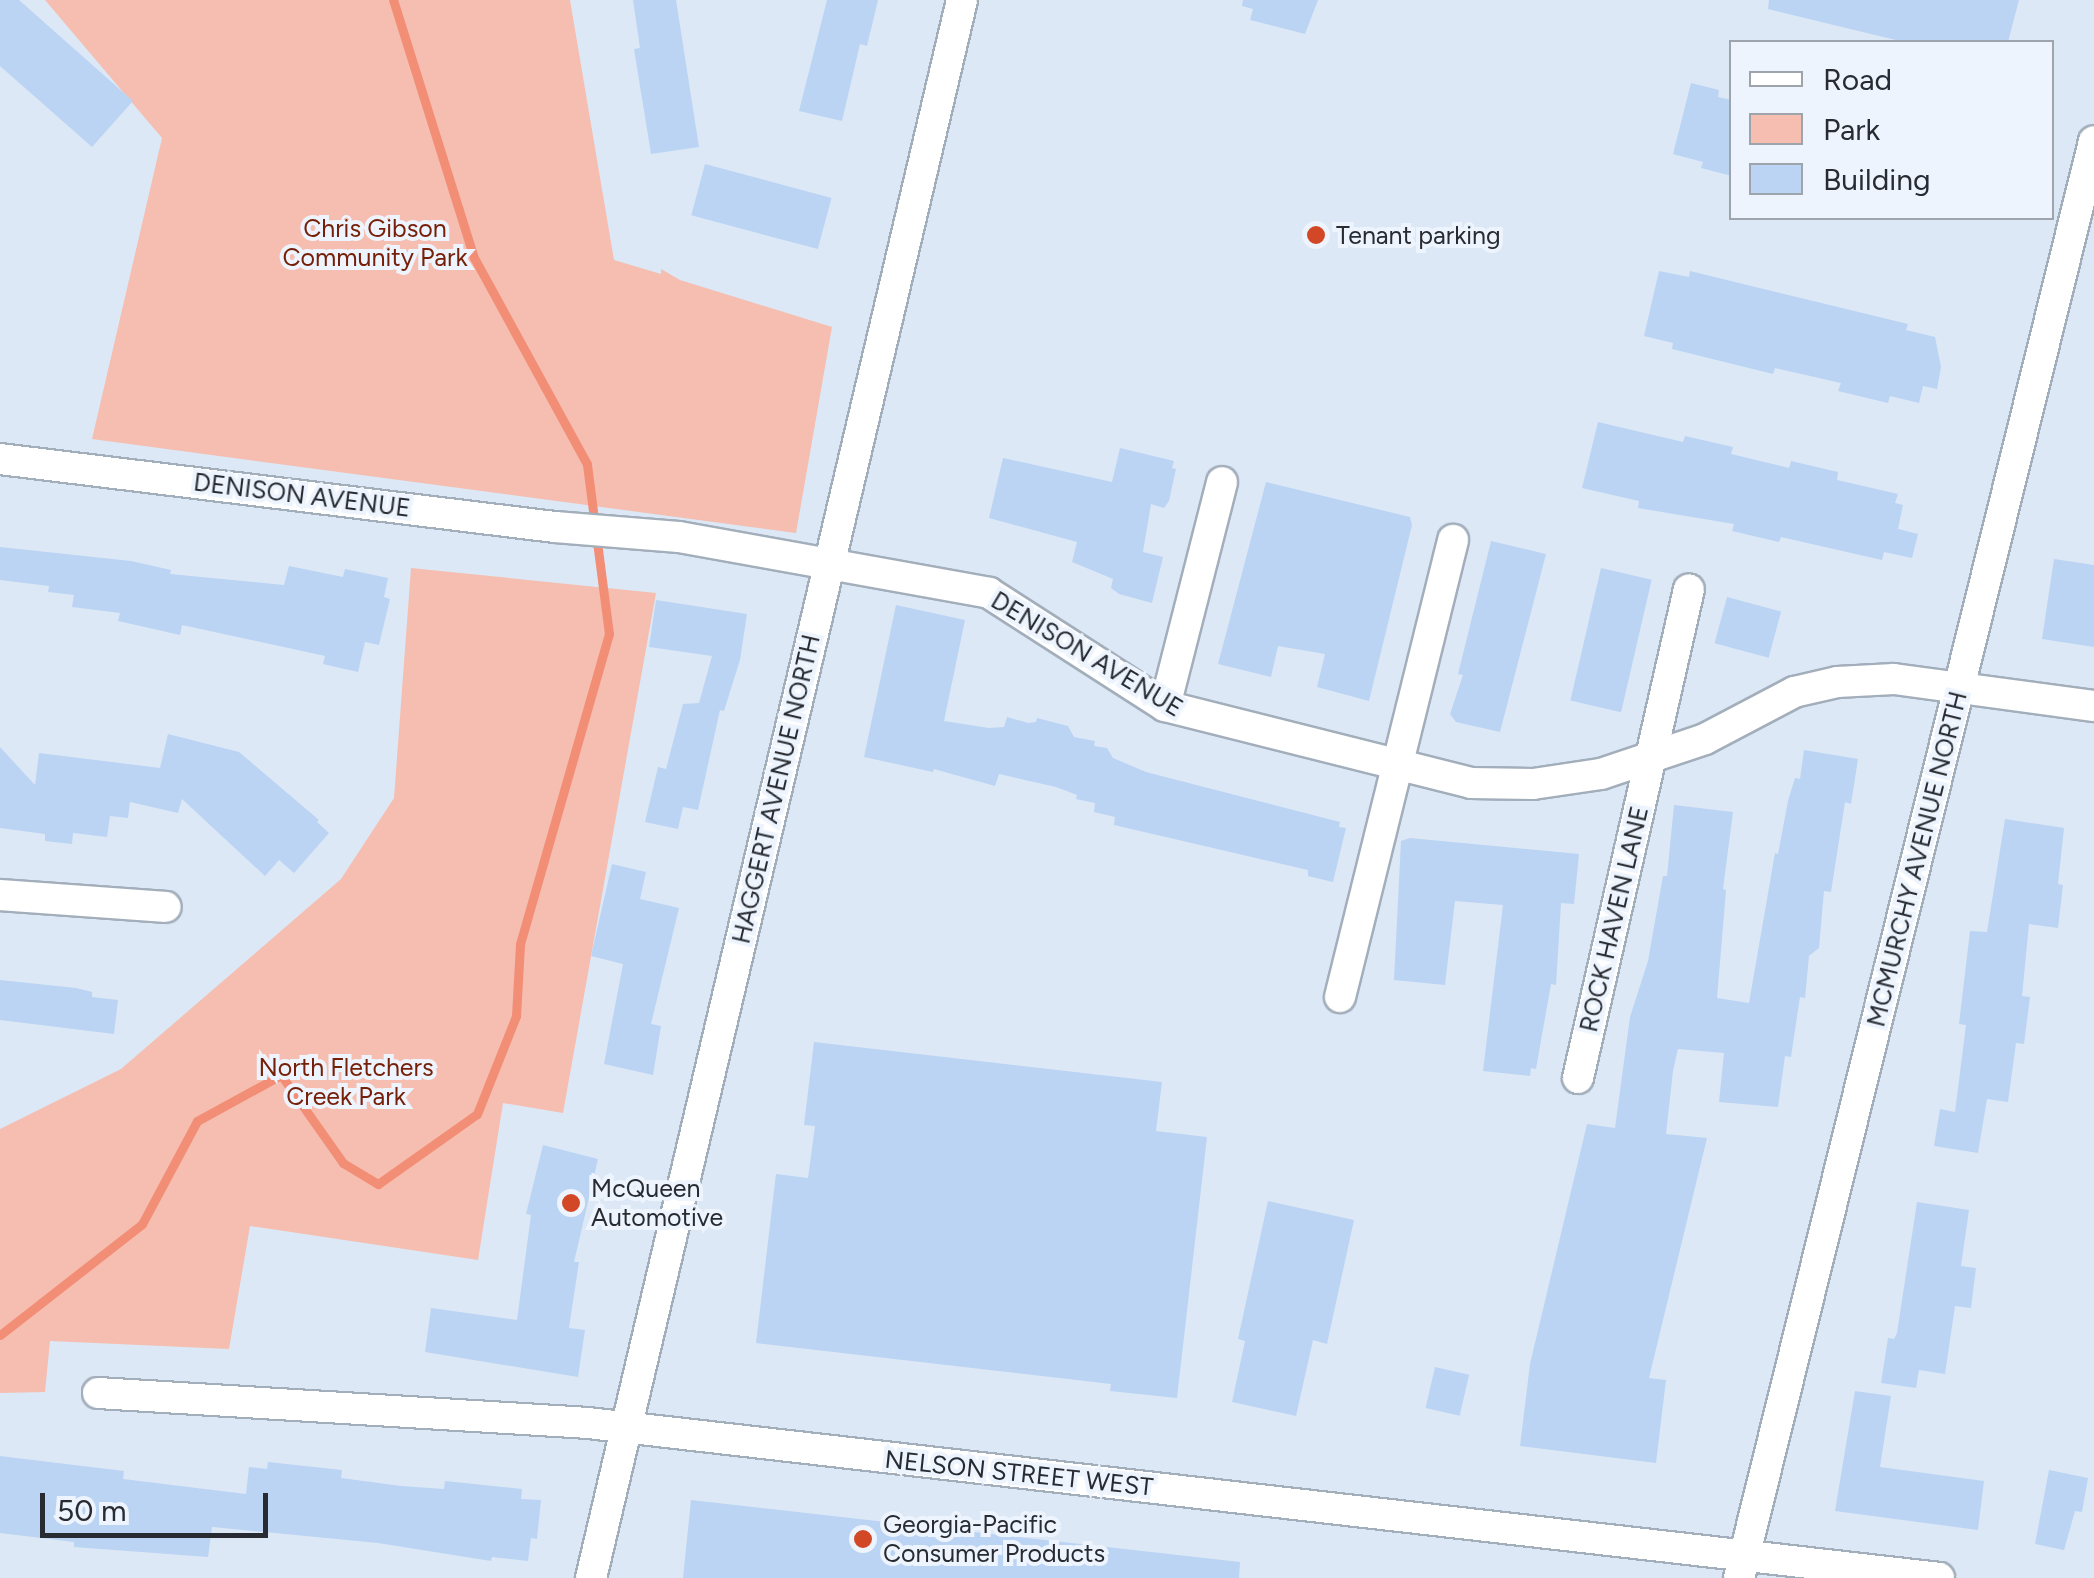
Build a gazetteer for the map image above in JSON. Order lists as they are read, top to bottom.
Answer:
{
  "streets": {
    "street": [
      "DENISON AVENUE",
      "HAGGERT AVENUE NORTH",
      "MCMURCHY AVENUE NORTH",
      "ROCK HAVEN LANE",
      "NELSON STREET WEST"
    ]
  },
  "crossings": [
    ["DENISON AVENUE", "HAGGERT AVENUE NORTH"],
    ["DENISON AVENUE", "MCMURCHY AVENUE NORTH"],
    ["DENISON AVENUE", "ROCK HAVEN LANE"],
    ["HAGGERT AVENUE NORTH", "NELSON STREET WEST"],
    ["MCMURCHY AVENUE NORTH", "NELSON STREET WEST"]
  ],
  "parks": ["Chris Gibson Community Park", "North Fletchers Creek Park"],
  "places": ["Tenant parking", "McQueen Automotive", "Georgia-Pacific Consumer Products"],
  "legend": ["Road", "Park", "Building"],
  "scale_bar": "50 m"
}
